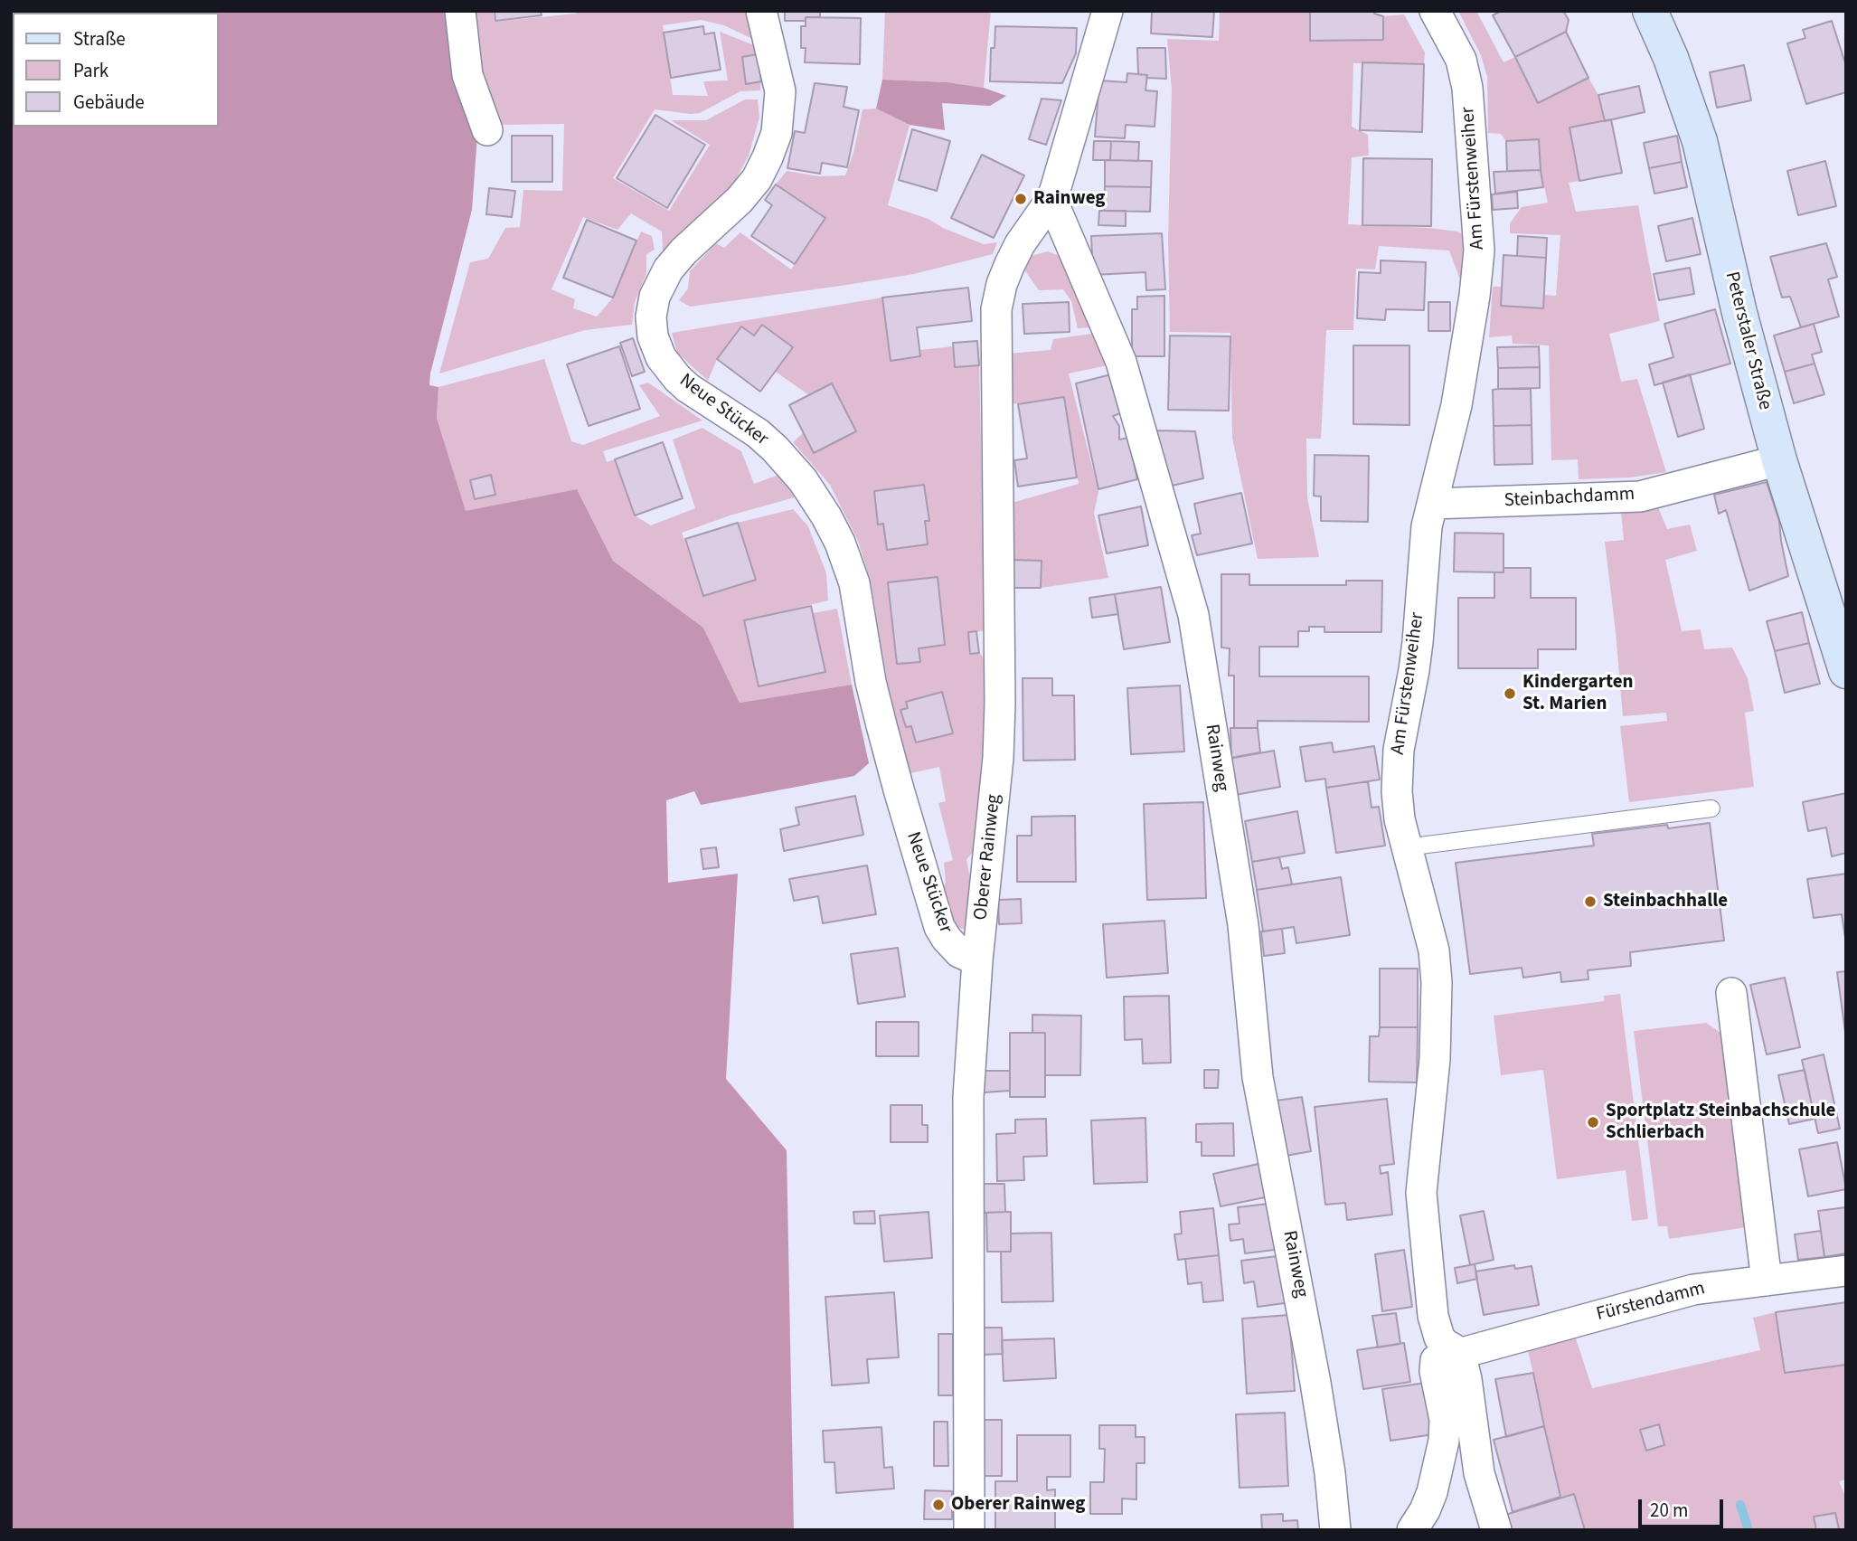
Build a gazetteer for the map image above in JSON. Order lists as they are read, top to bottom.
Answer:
{
  "streets": {
    "main road": ["Peterstaler Straße"],
    "street": [
      "Am Fürstenweiher",
      "Neue Stücker",
      "Steinbachdamm",
      "Rainweg",
      "Oberer Rainweg",
      "Fürstendamm"
    ]
  },
  "crossings": [
    ["Am Fürstenweiher", "Steinbachdamm"],
    ["Am Fürstenweiher", "Fürstendamm"],
    ["Peterstaler Straße", "Steinbachdamm"],
    ["Neue Stücker", "Oberer Rainweg"],
    ["Rainweg", "Oberer Rainweg"]
  ],
  "places": [
    "Rainweg",
    "Kindergarten St. Marien",
    "Steinbachhalle",
    "Sportplatz Steinbachschule Schlierbach",
    "Oberer Rainweg"
  ],
  "legend": ["Straße", "Park", "Gebäude"],
  "scale_bar": "20 m"
}
